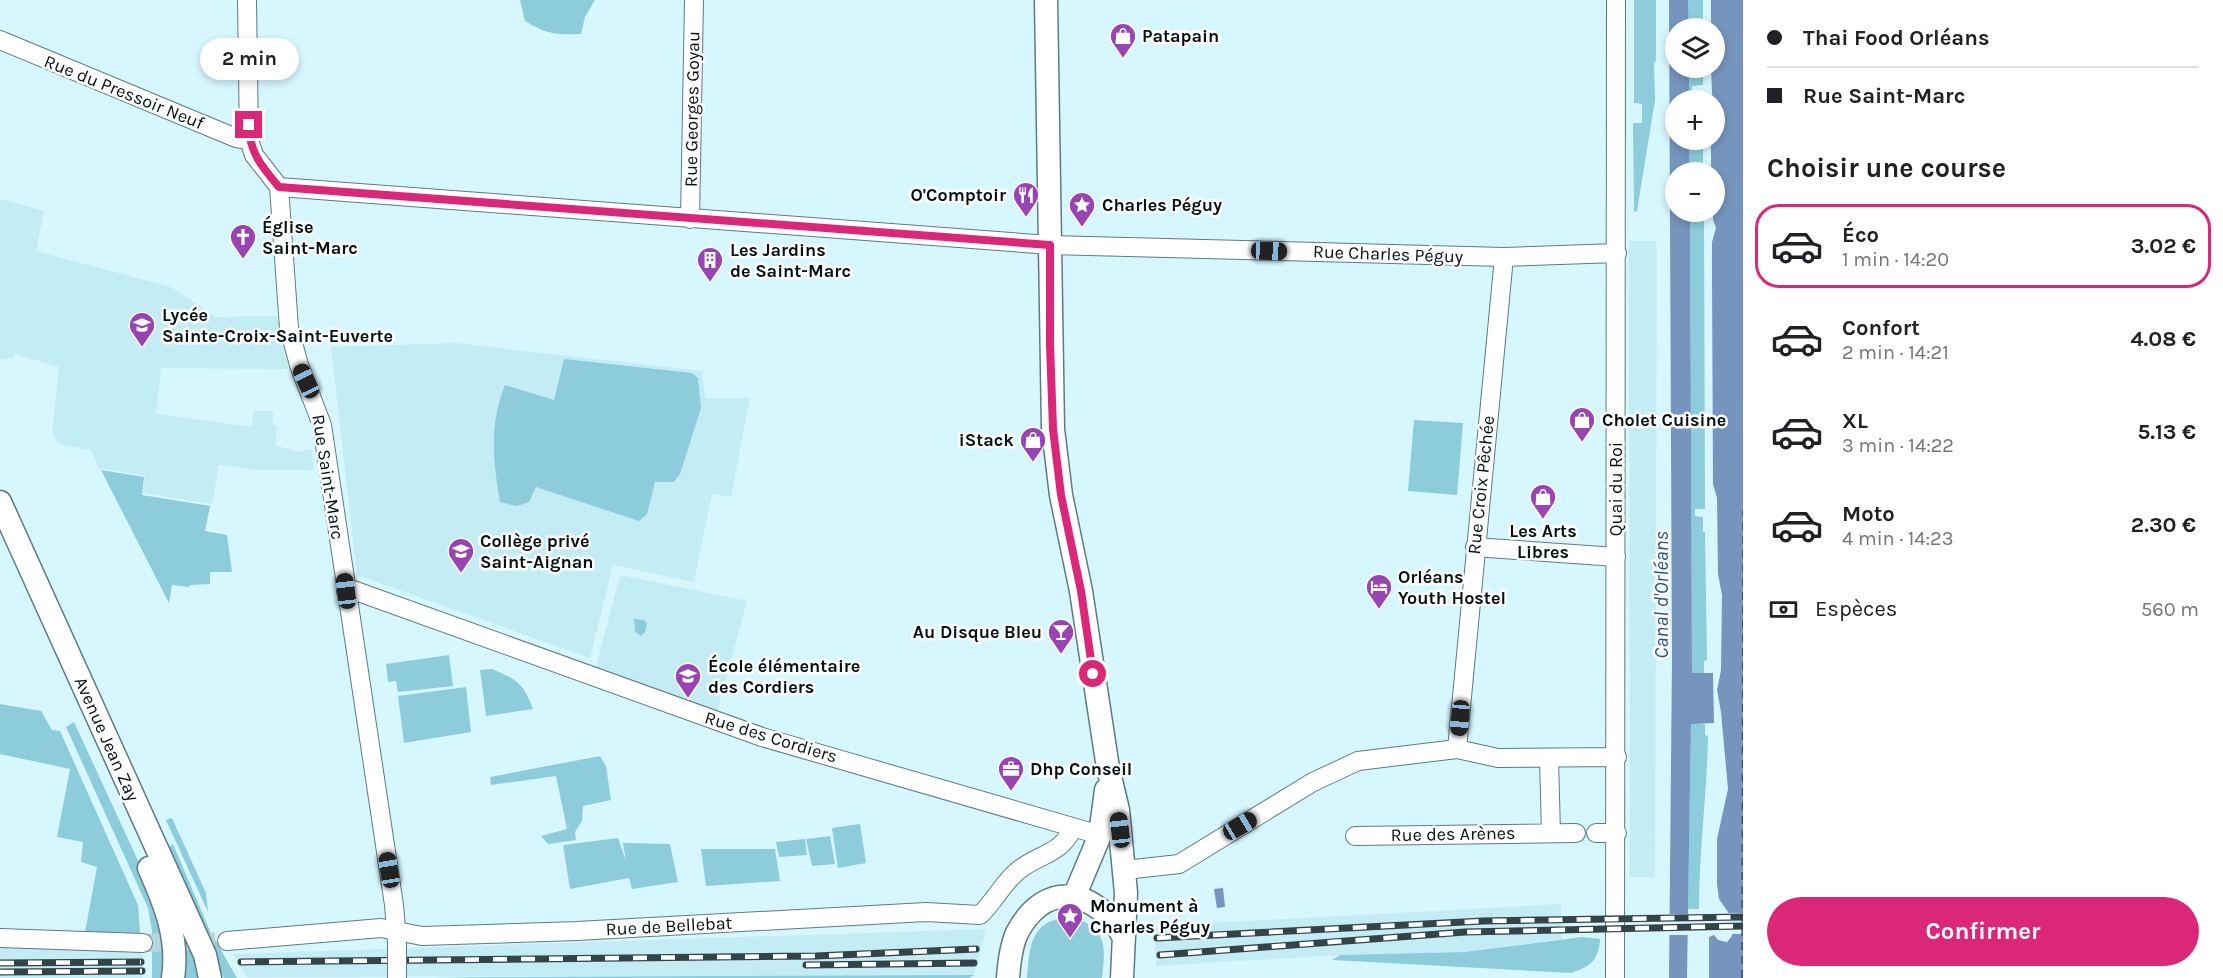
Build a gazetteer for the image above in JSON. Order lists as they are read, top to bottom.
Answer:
{
  "streets": {
    "main road": ["Avenue Jean Zay"],
    "street": [
      "Rue du Pressoir Neuf",
      "Rue Georges Goyau",
      "Rue Charles Péguy",
      "Rue Saint-Marc",
      "Rue Croix Pêchée",
      "Quai du Roi",
      "Rue des Cordiers",
      "Rue des Arènes",
      "Rue de Bellebat"
    ]
  },
  "crossings": [
    ["Rue Georges Goyau", "Rue Charles Péguy"],
    ["Rue Charles Péguy", "Rue Saint-Marc"],
    ["Rue Charles Péguy", "Rue Croix Pêchée"],
    ["Rue Charles Péguy", "Quai du Roi"],
    ["Rue Saint-Marc", "Rue des Cordiers"],
    ["Rue Saint-Marc", "Rue de Bellebat"],
    ["Rue des Cordiers", "Rue de Bellebat"]
  ],
  "water": ["Canal d'Orléans"],
  "places": {
    "shop": [
      "Patapain",
      "Cholet Cuisine",
      "iStack",
      "Les Arts Libres"
    ],
    "restaurant": ["O'Comptoir"],
    "place": ["Charles Péguy", "Monument à Charles Péguy"],
    "church": ["Église Saint-Marc"],
    "building": ["Les Jardins de Saint-Marc"],
    "school or university": ["Lycée Sainte-Croix-Saint-Euverte", "Collège privé Saint-Aignan", "École élémentaire des Cordiers"],
    "hotel": ["Orléans Youth Hostel"],
    "bar": ["Au Disque Bleu"],
    "office": ["Dhp Conseil"]
  },
  "page": {
    "banner": ["Thai Food Orléans", "Rue Saint-Marc"],
    "map_buttons": ["+", "−"],
    "bubble": "2 min",
    "heading": "Choisir une course",
    "list": [
      {
        "name": "Éco",
        "note": "1 min · 14:20",
        "value": "3.02 €"
      },
      {
        "name": "Confort",
        "note": "2 min · 14:21",
        "value": "4.08 €"
      },
      {
        "name": "XL",
        "note": "3 min · 14:22",
        "value": "5.13 €"
      },
      {
        "name": "Moto",
        "note": "4 min · 14:23",
        "value": "2.30 €"
      }
    ],
    "pay": ["Espèces", "560 m"],
    "buttons": "Confirmer"
  }
}
